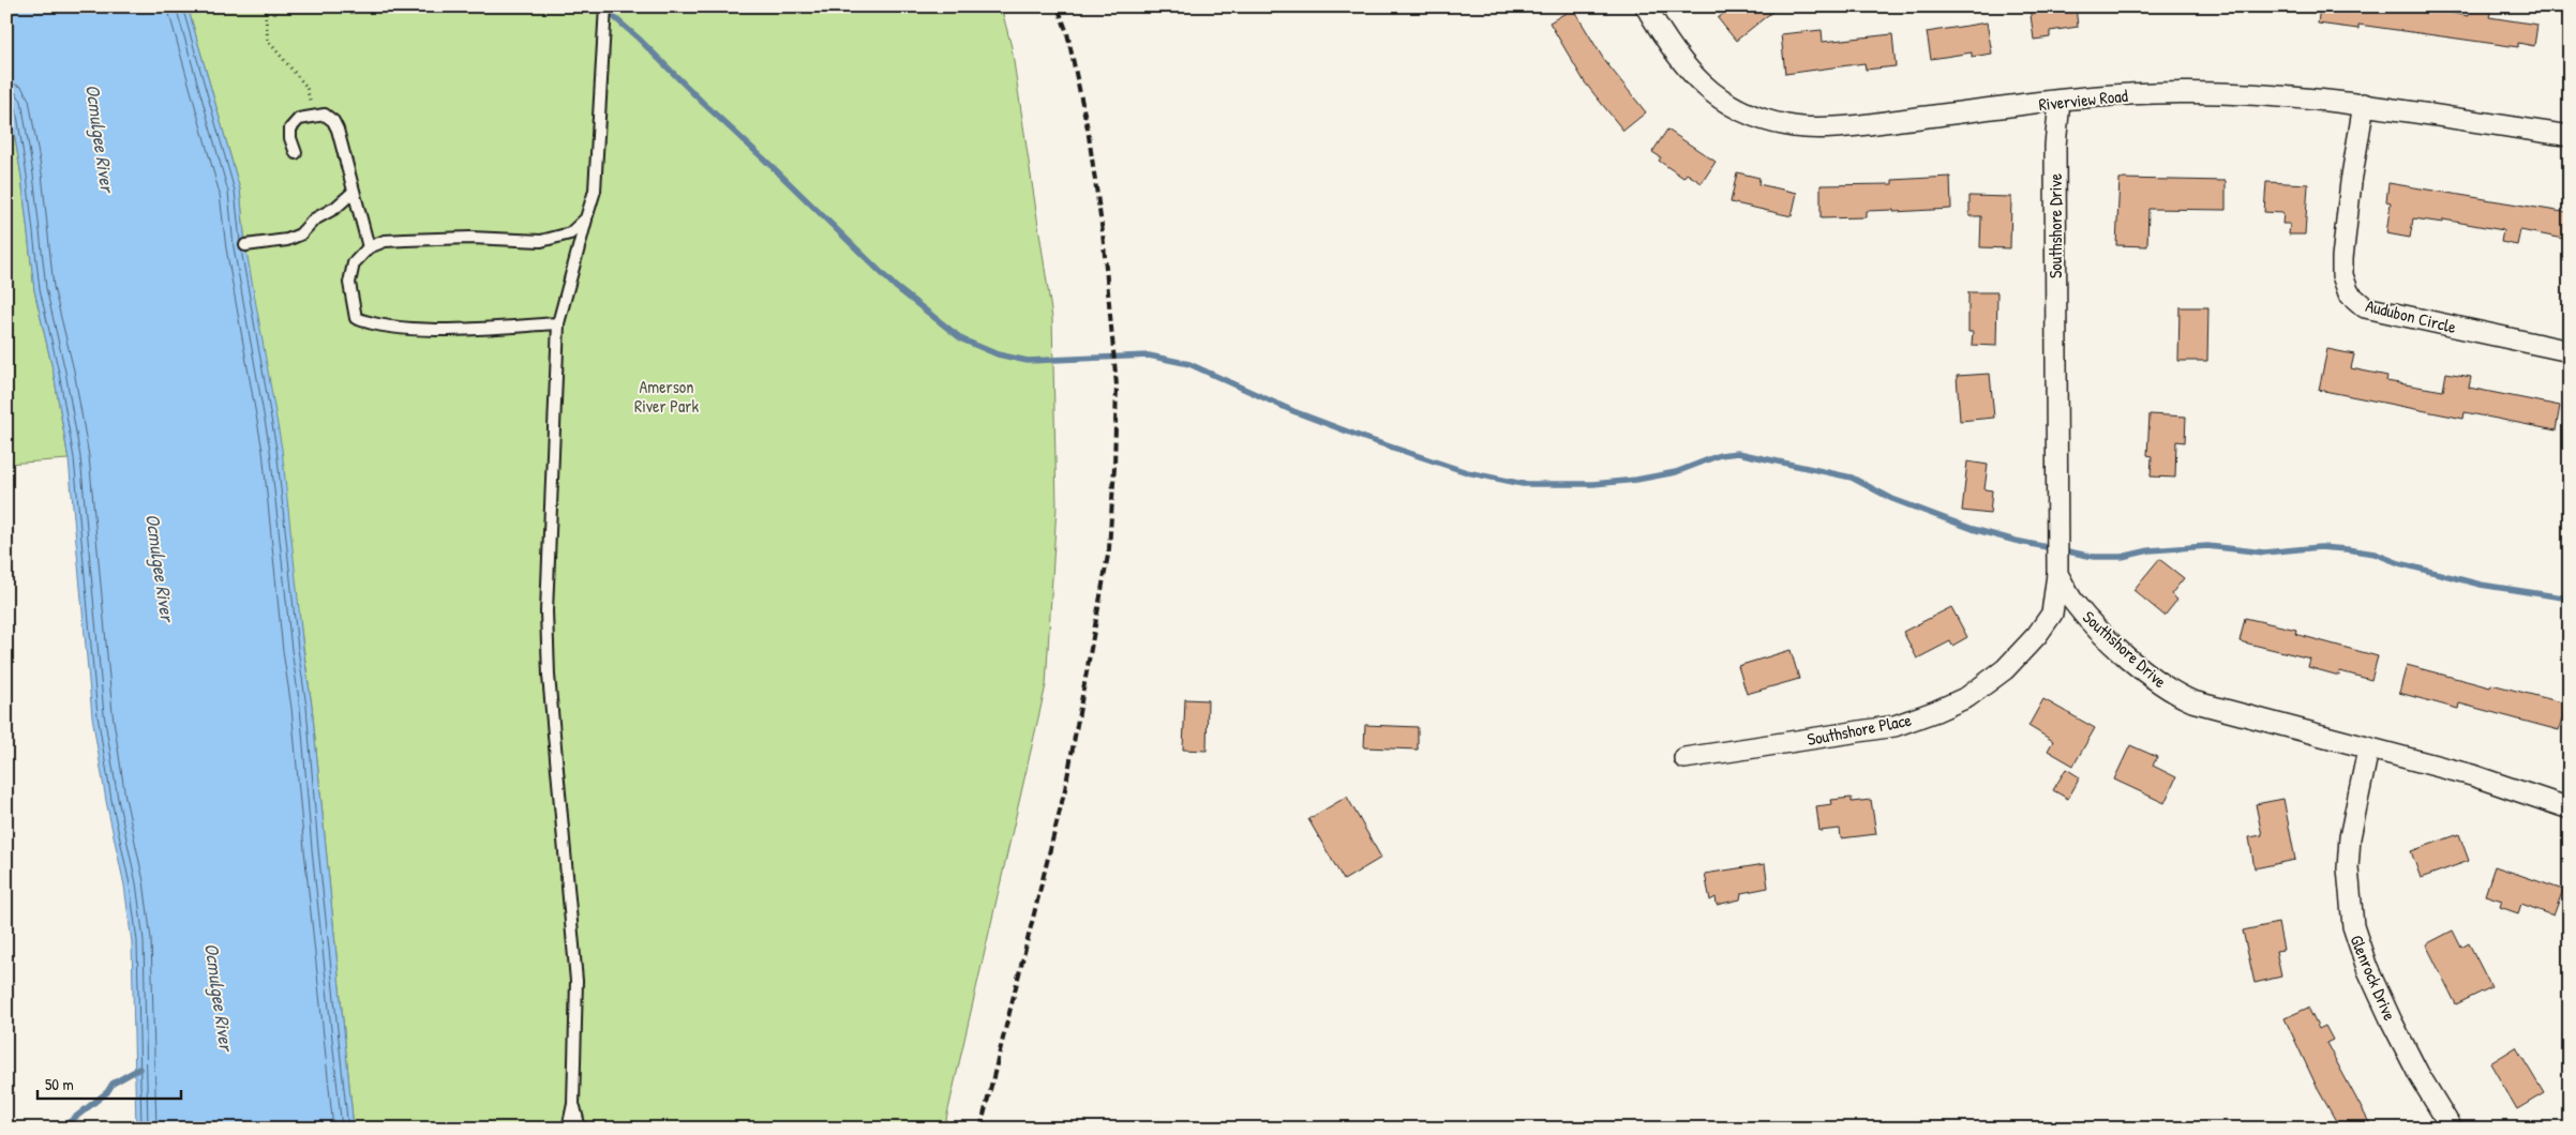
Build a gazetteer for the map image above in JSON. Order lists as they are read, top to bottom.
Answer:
{
  "streets": {
    "street": [
      "Riverview Road",
      "Southshore Drive",
      "Audubon Circle",
      "Southshore Place",
      "Glenrock Drive"
    ]
  },
  "crossings": [
    ["Riverview Road", "Southshore Drive"],
    ["Riverview Road", "Audubon Circle"],
    ["Southshore Drive", "Southshore Place"],
    ["Southshore Drive", "Glenrock Drive"]
  ],
  "water": ["Ocmulgee River"],
  "parks": ["Amerson River Park"],
  "scale_bar": "50 m"
}
